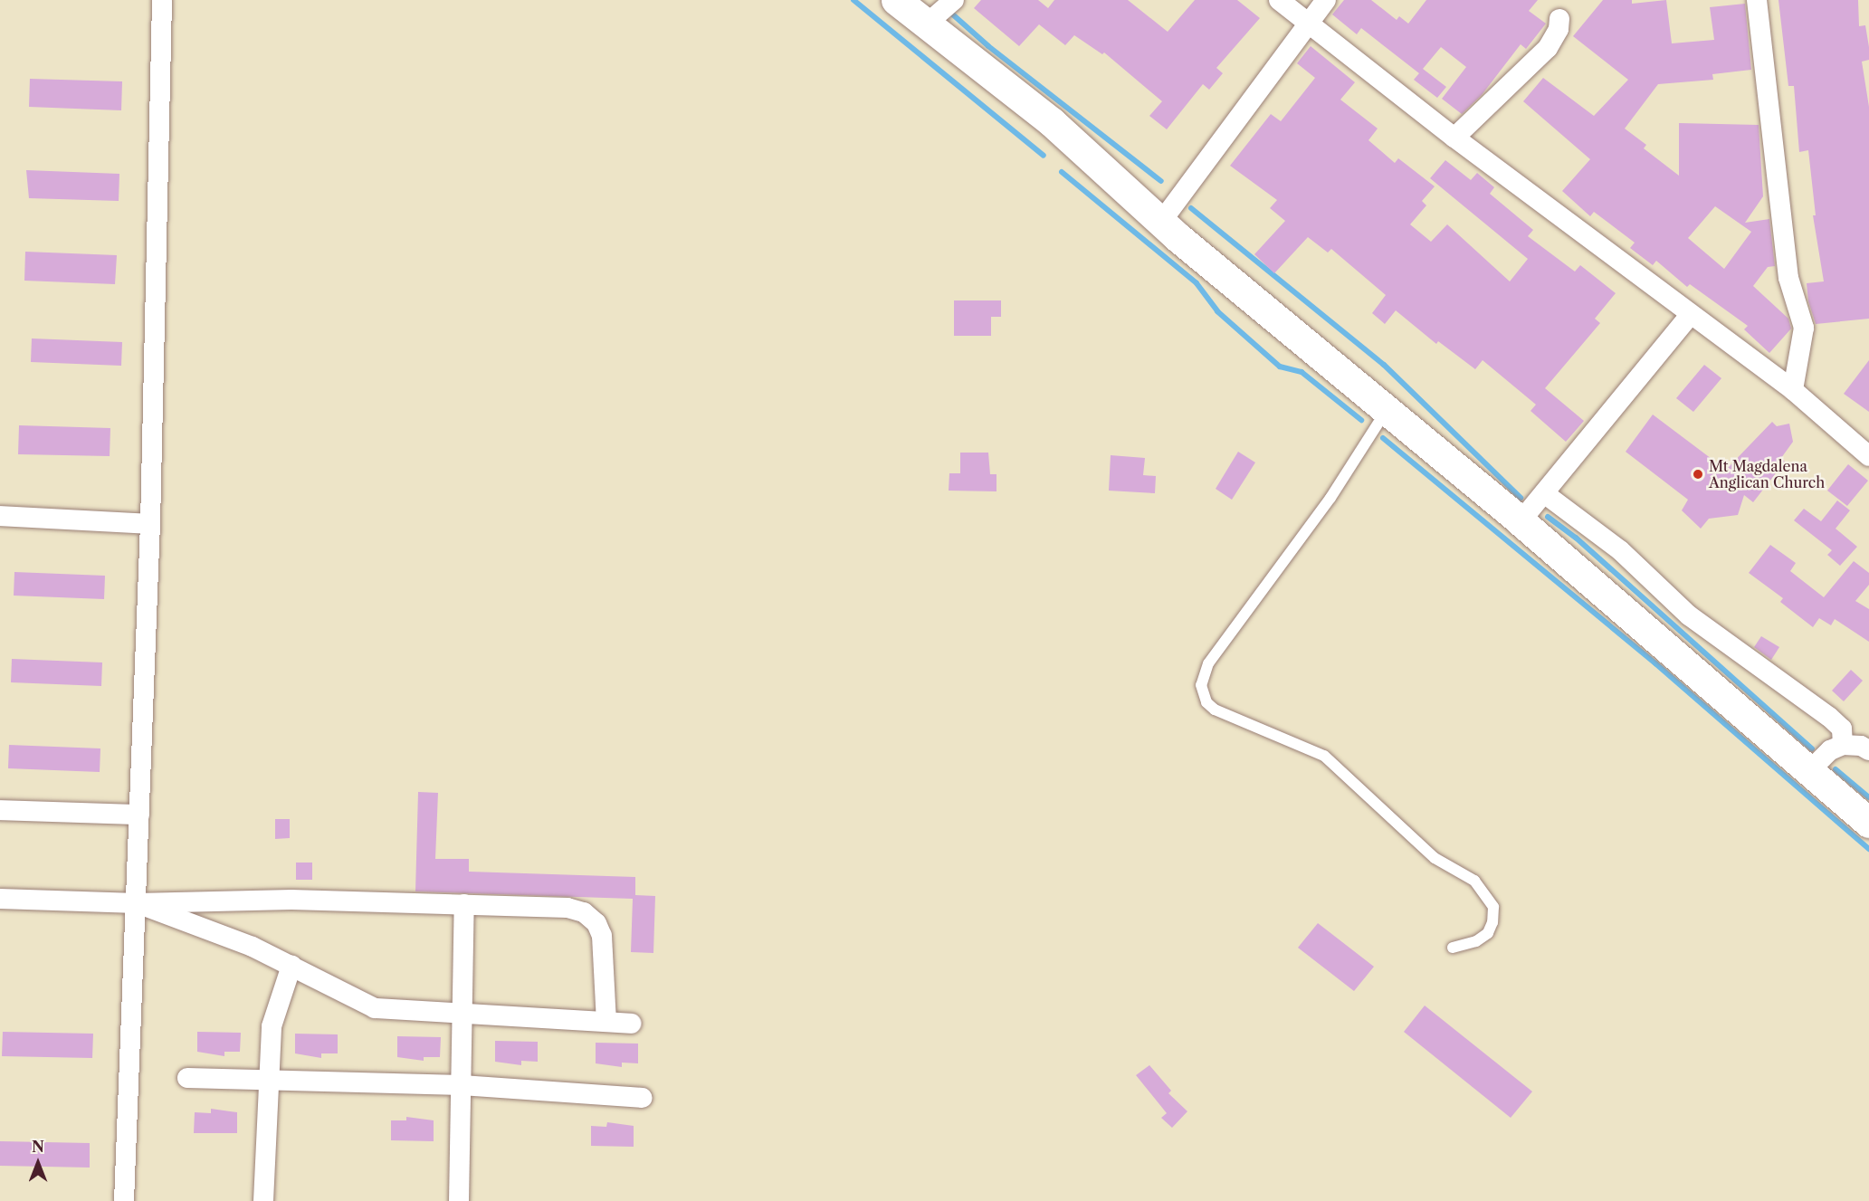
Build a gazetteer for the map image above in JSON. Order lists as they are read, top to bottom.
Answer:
{
  "places": ["Mt Magdalena Anglican Church"],
  "north": "top"
}
